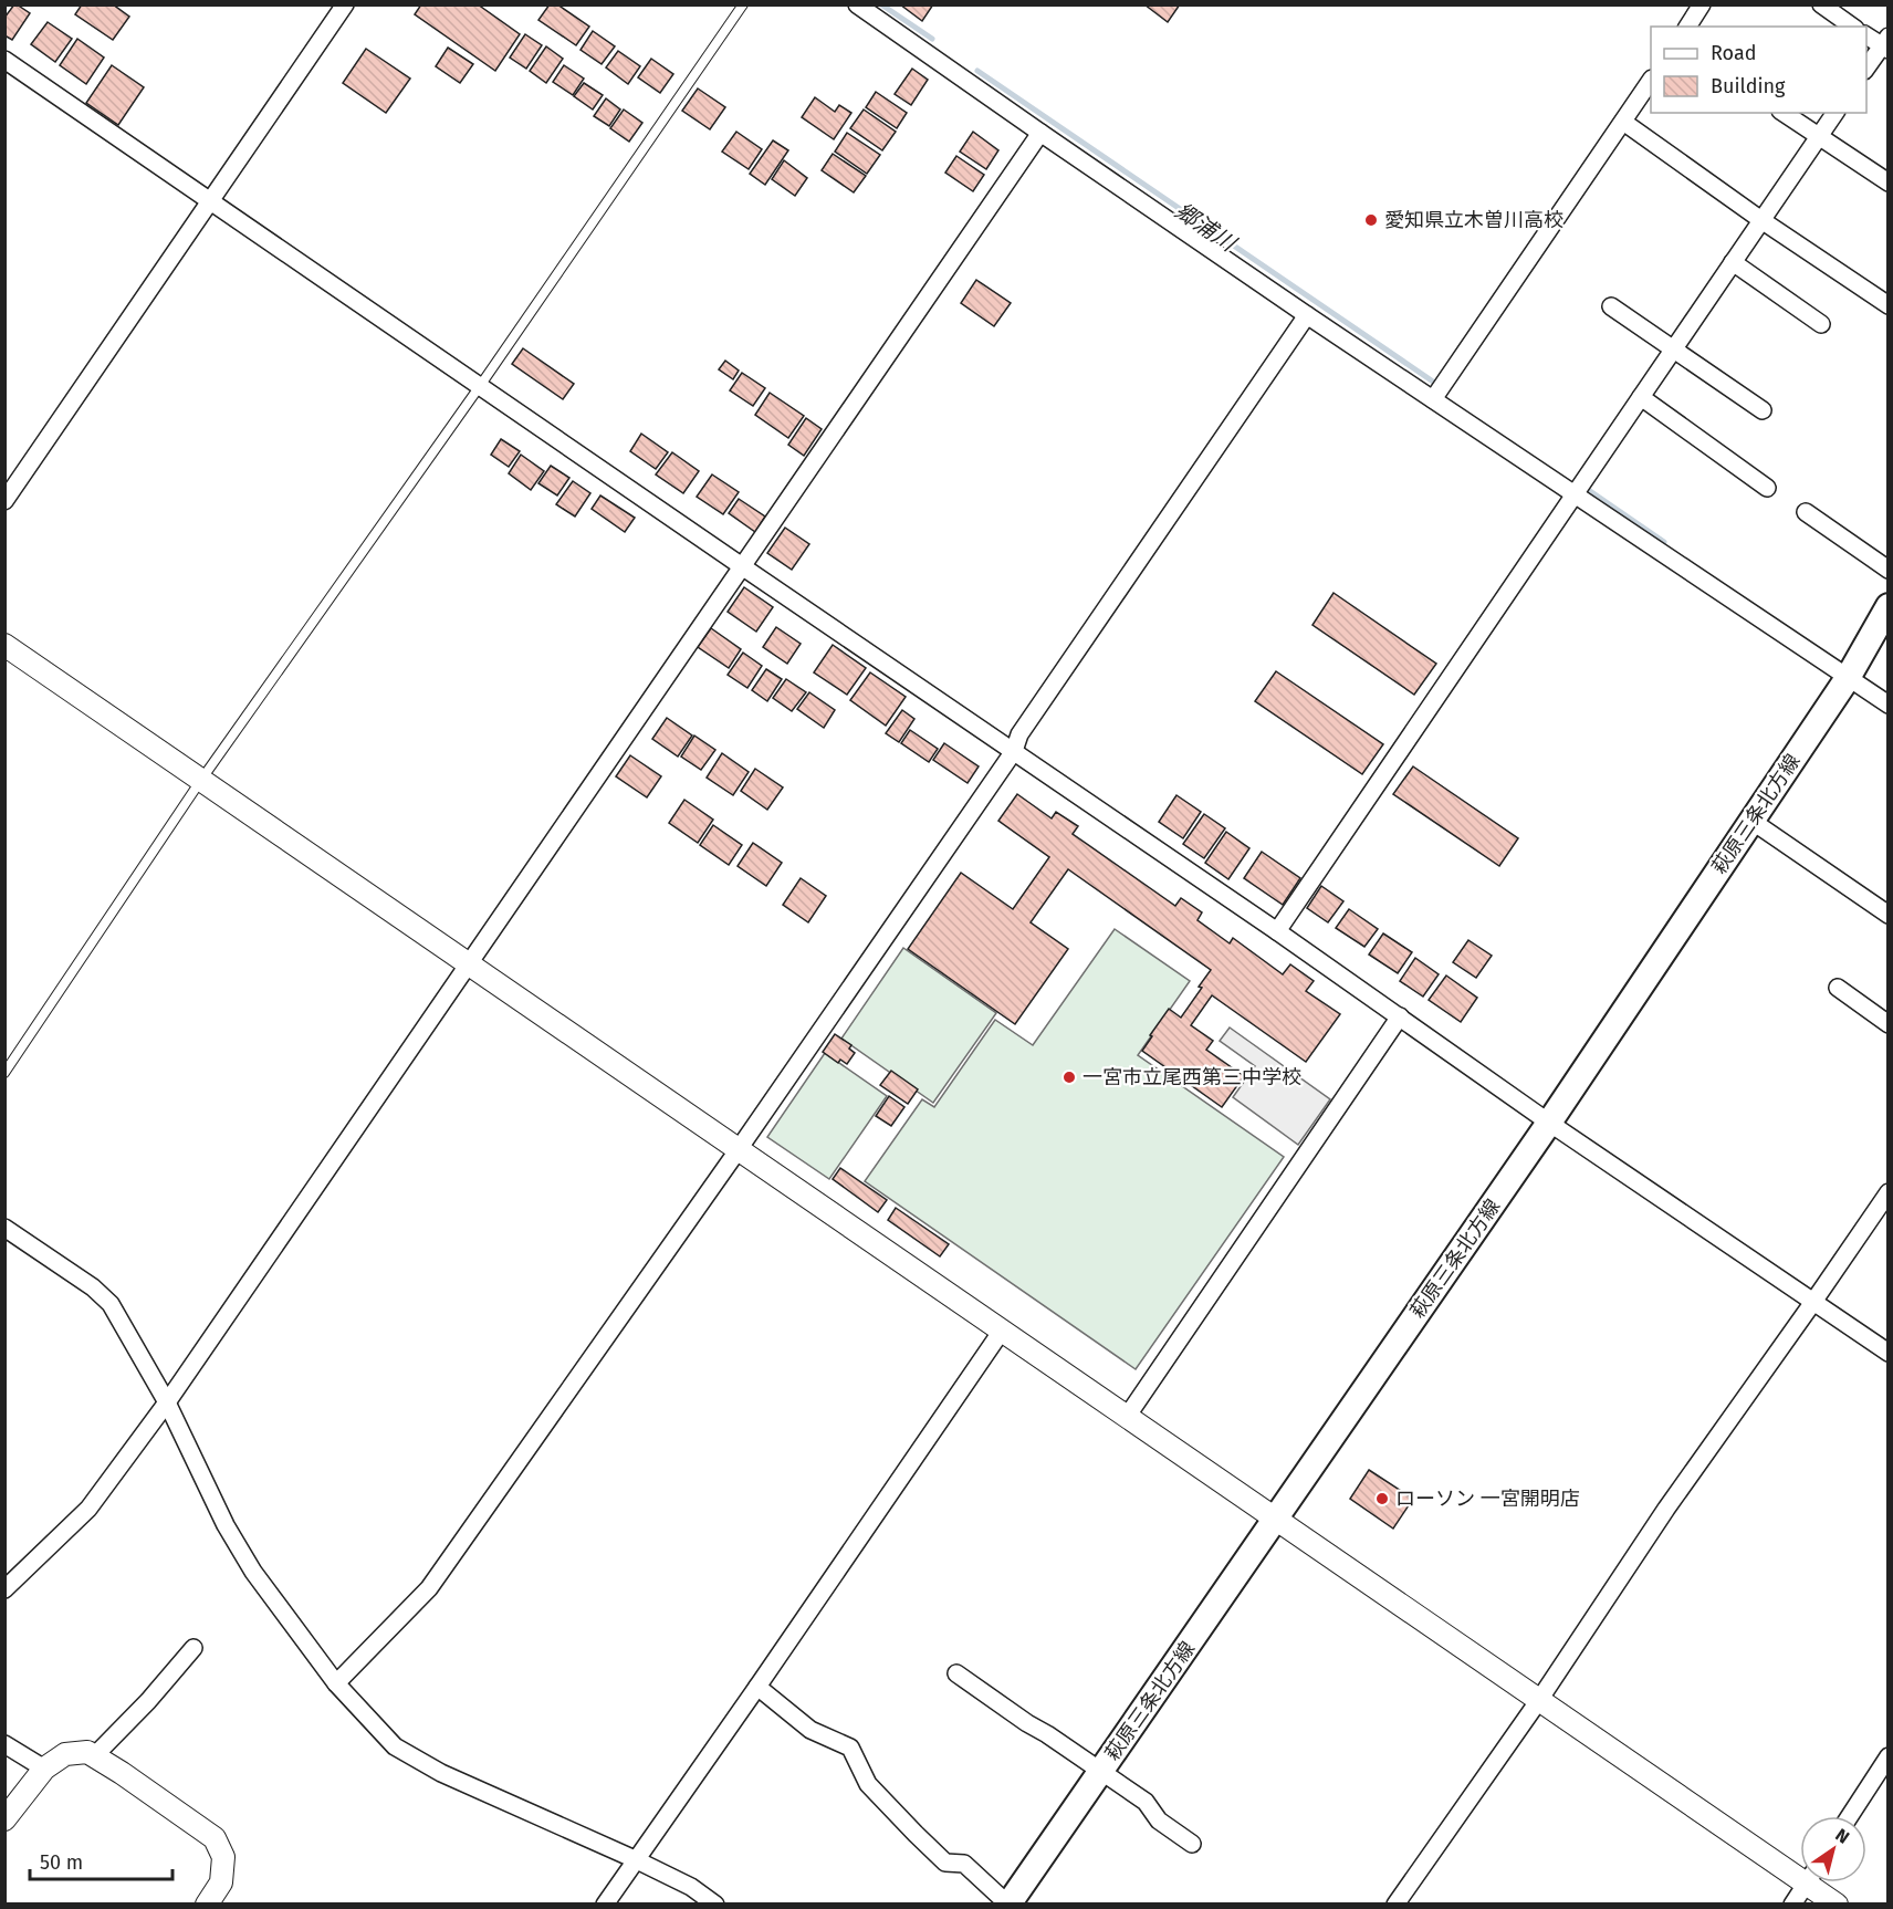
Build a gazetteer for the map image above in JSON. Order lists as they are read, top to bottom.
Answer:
{
  "streets": {
    "main road": ["萩原三条北方線"]
  },
  "water": ["郷浦川"],
  "places": ["愛知県立木曽川高校", "一宮市立尾西第三中学校", "ローソン 一宮開明店"],
  "legend": ["Road", "Building"],
  "scale_bar": "50 m",
  "north": "top right"
}
